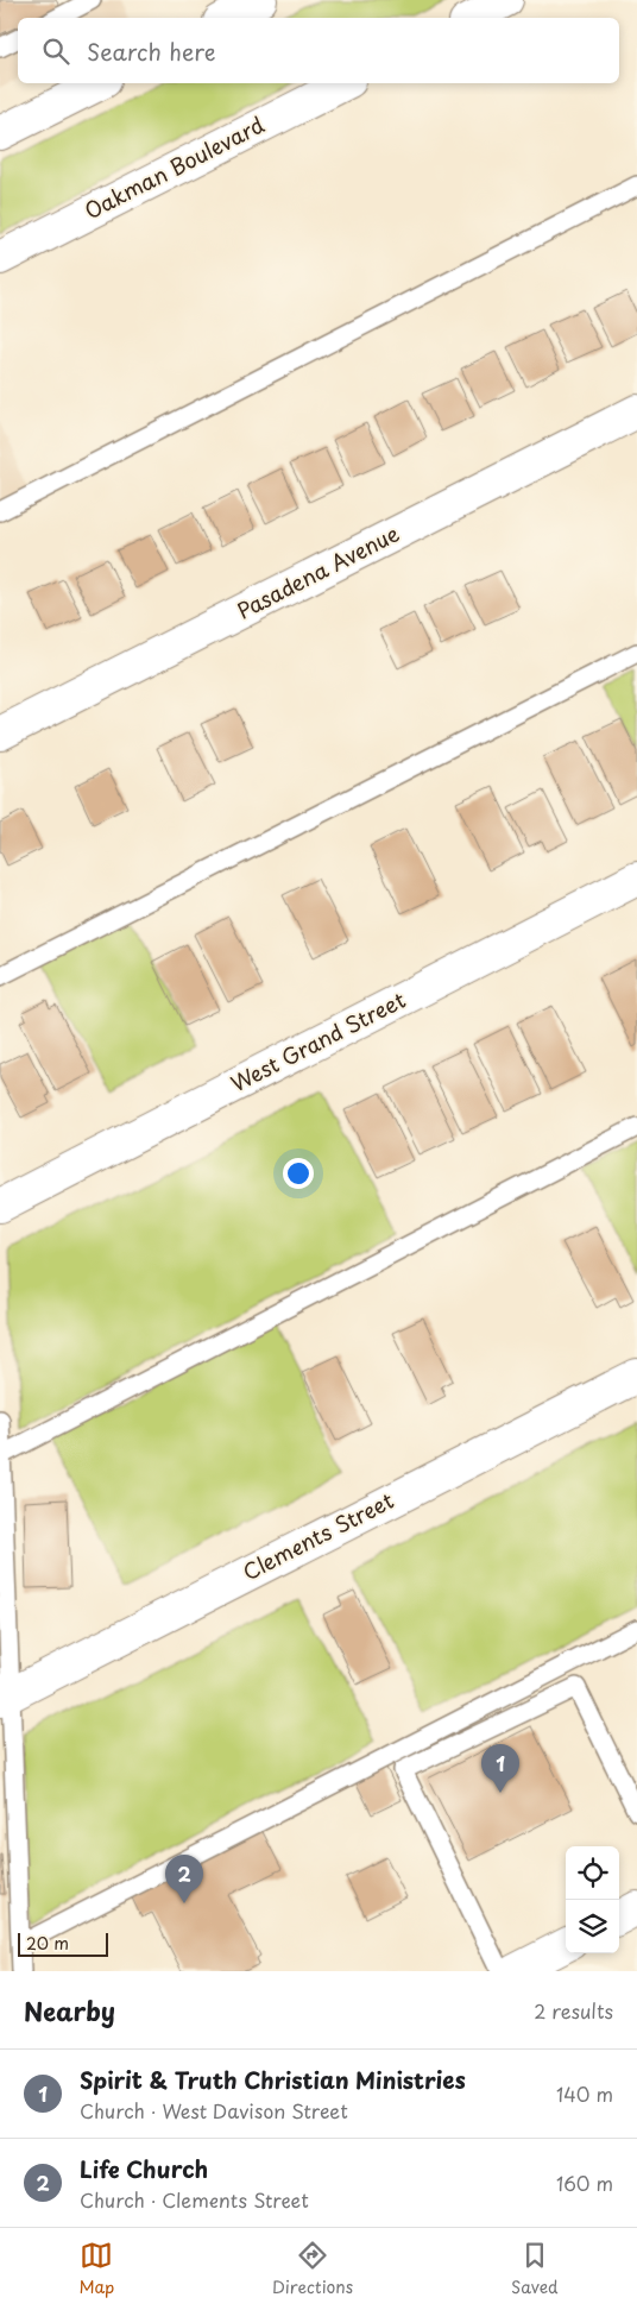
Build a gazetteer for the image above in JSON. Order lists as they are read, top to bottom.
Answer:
{
  "streets": {
    "main road": [
      "Oakman Boulevard",
      "Pasadena Avenue",
      "West Grand Street",
      "Clements Street"
    ]
  },
  "scale_bar": "20 m",
  "page": {
    "search": "Search here",
    "pins": ["1", "2"],
    "scale": "20 m",
    "heading": ["Nearby", "2 results"],
    "list": [
      {
        "mark": "1",
        "name": "Spirit & Truth Christian Ministries",
        "note": "Church · West Davison Street",
        "value": "140 m"
      },
      {
        "mark": "2",
        "name": "Life Church",
        "note": "Church · Clements Street",
        "value": "160 m"
      }
    ],
    "nav": ["Map", "Directions", "Saved"]
  }
}
